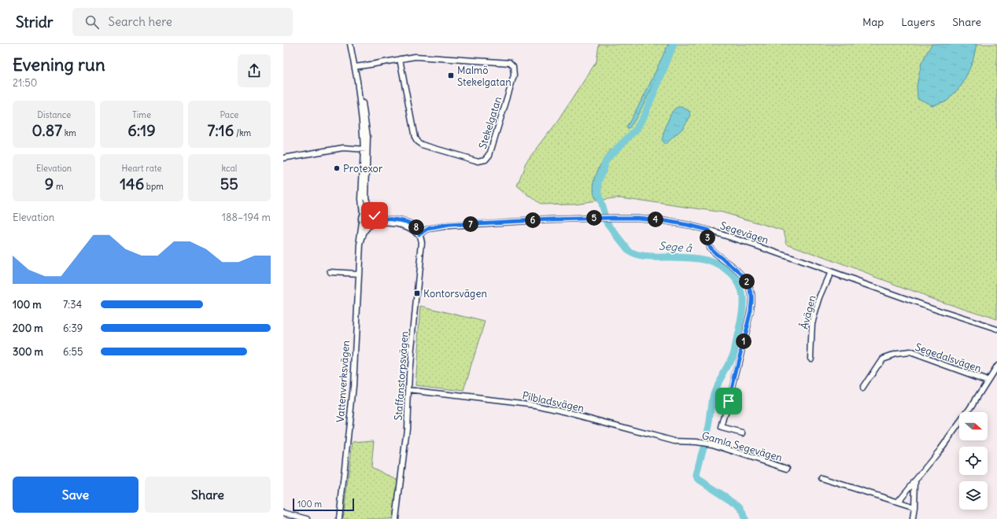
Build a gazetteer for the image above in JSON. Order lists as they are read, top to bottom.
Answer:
{
  "streets": {
    "street": [
      "Stekelgatan",
      "Segevägen",
      "Åvägen",
      "Segedalsvägen",
      "Staffanstorpsvägen",
      "Vattenverksvägen",
      "Pilbladsvägen",
      "Gamla Segevägen"
    ]
  },
  "crossings": [
    ["Segevägen", "Åvägen"],
    ["Segevägen", "Staffanstorpsvägen"],
    ["Staffanstorpsvägen", "Pilbladsvägen"],
    ["Pilbladsvägen", "Gamla Segevägen"]
  ],
  "water": ["Sege å"],
  "places": {
    "transit": ["Malmö Stekelgatan", "Kontorsvägen"],
    "other": ["Protexor"]
  },
  "scale_bar": "100 m",
  "north": "right",
  "page": {
    "header": "Stridr",
    "search": "Search here",
    "nav": ["Map", "Layers", "Share"],
    "heading": ["Evening run", "21:50"],
    "stats": [
      ["Distance", "0.87 km"],
      ["Time", "6:19"],
      ["Pace", "7:16 /km"],
      ["Elevation", "9 m"],
      ["Heart rate", "146 bpm"],
      ["kcal", "55"]
    ],
    "chart": ["Elevation", "188–194 m"],
    "pins": [
      "5",
      "4",
      "6",
      "7",
      "8",
      "3",
      "2",
      "1"
    ],
    "list": [
      {
        "name": "100 m",
        "note": "7:34"
      },
      {
        "name": "200 m",
        "note": "6:39"
      },
      {
        "name": "300 m",
        "note": "6:55"
      }
    ],
    "buttons": ["Save", "Share"],
    "scale": "100 m"
  }
}
